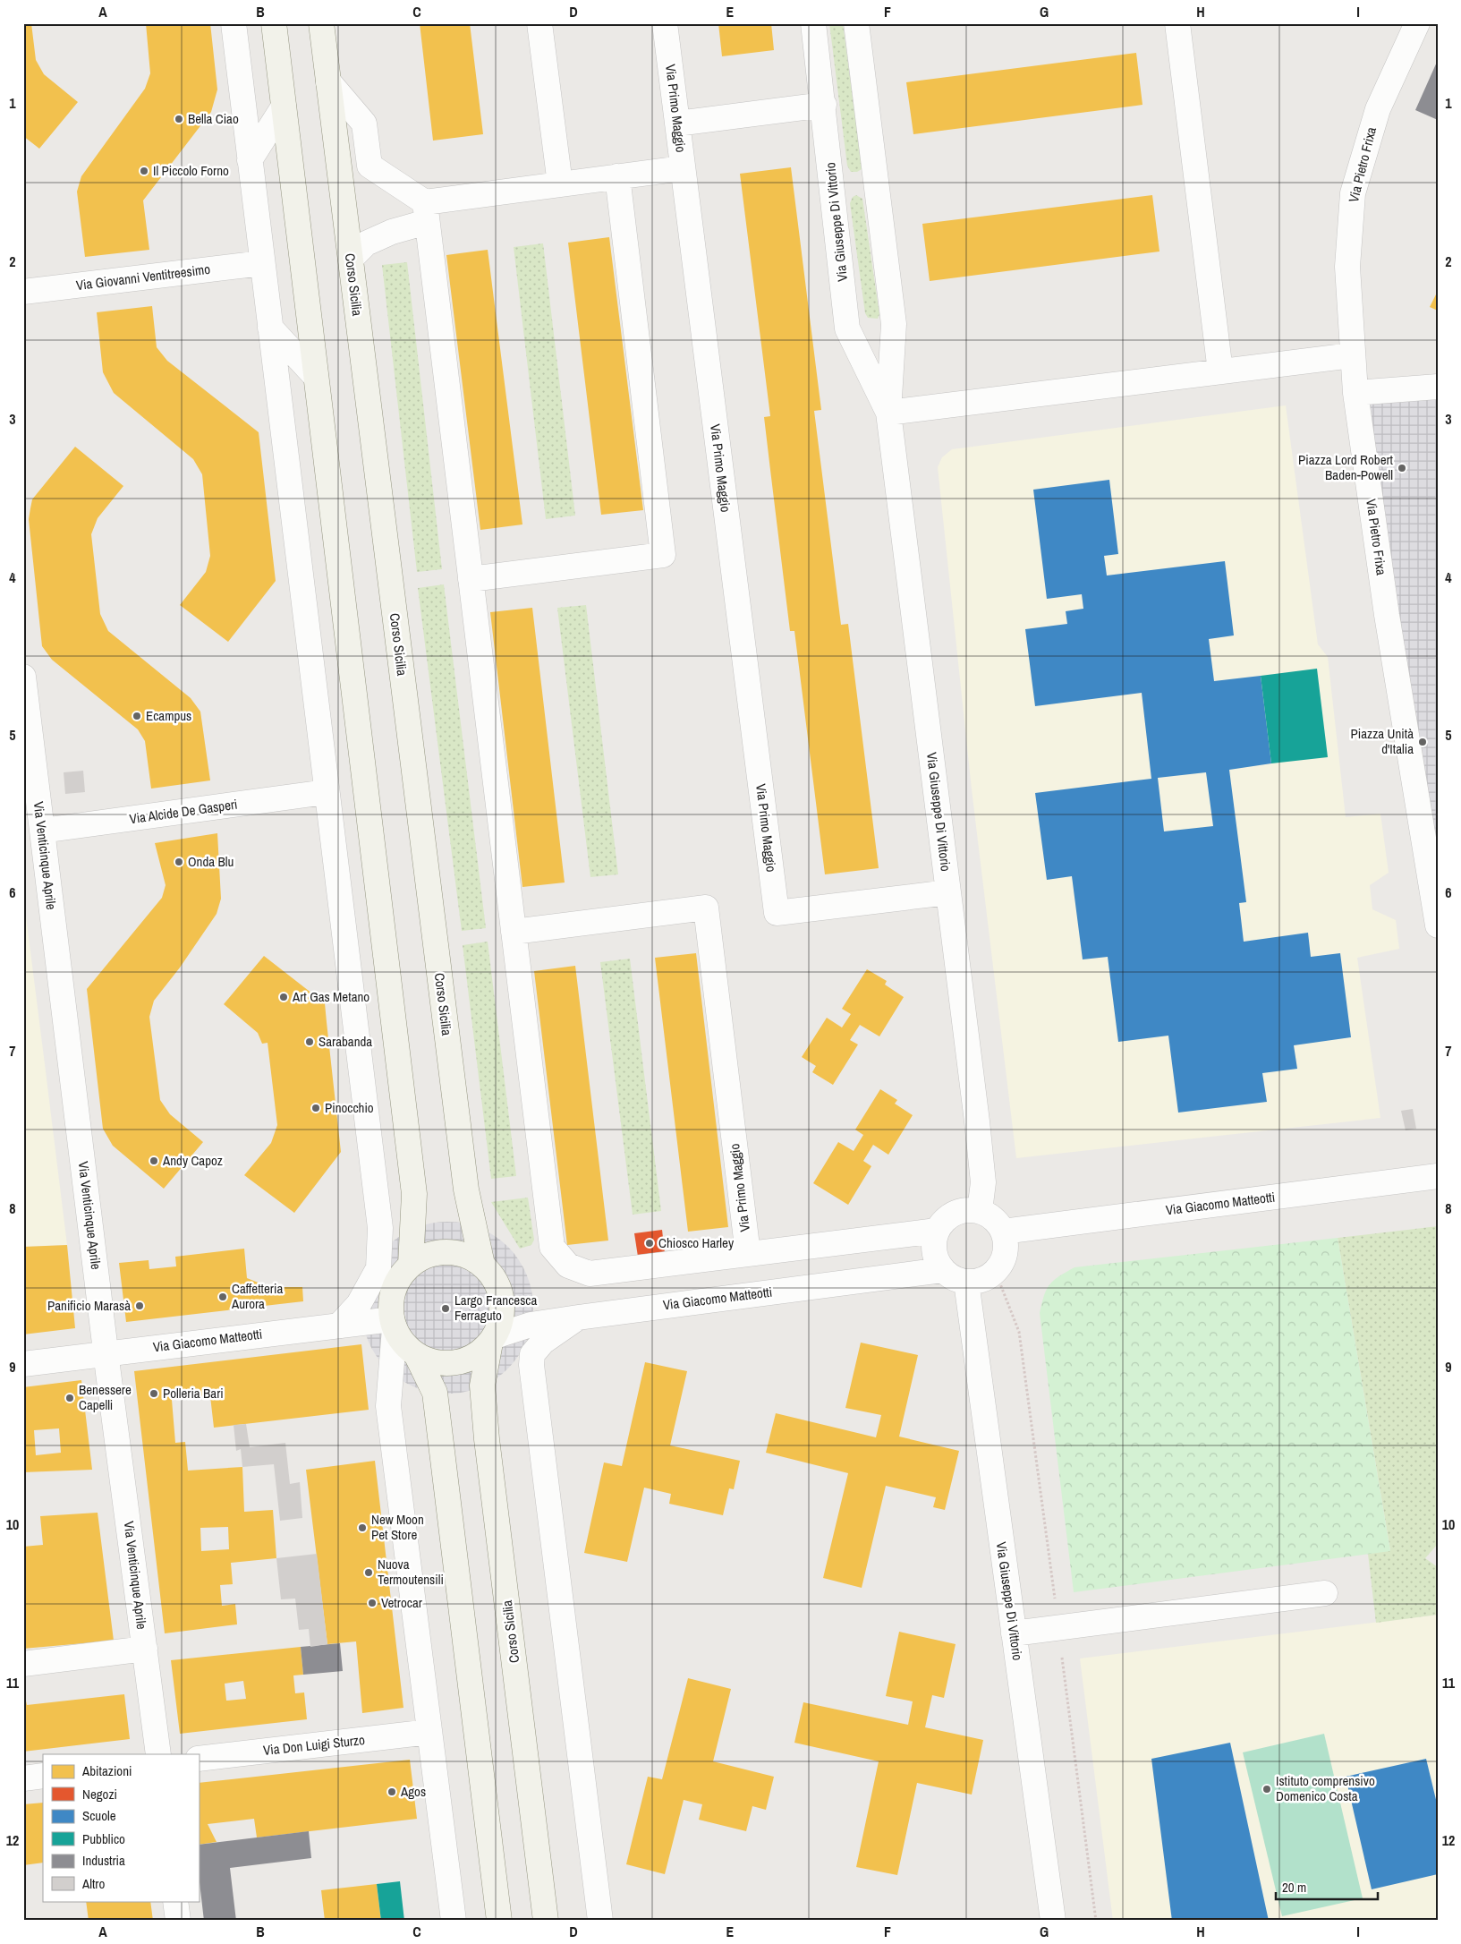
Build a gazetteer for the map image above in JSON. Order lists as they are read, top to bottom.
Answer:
{
  "streets": {
    "main road": ["Corso Sicilia"],
    "street": [
      "Via Primo Maggio",
      "Via Pietro Frixa",
      "Via Giuseppe Di Vittorio",
      "Via Giovanni Ventitreesimo",
      "Via Alcide De Gasperi",
      "Via Venticinque Aprile",
      "Via Giacomo Matteotti",
      "Via Don Luigi Sturzo"
    ]
  },
  "crossings": [
    ["Via Primo Maggio", "Via Giuseppe Di Vittorio"],
    ["Via Giuseppe Di Vittorio", "Via Giacomo Matteotti"],
    ["Corso Sicilia", "Via Giacomo Matteotti"],
    ["Via Alcide De Gasperi", "Via Venticinque Aprile"],
    ["Via Venticinque Aprile", "Via Giacomo Matteotti"]
  ],
  "places": [
    "Bella Ciao",
    "Il Piccolo Forno",
    "Piazza Lord Robert Baden-Powell",
    "Ecampus",
    "Piazza Unità d'Italia",
    "Onda Blu",
    "Art Gas Metano",
    "Sarabanda",
    "Pinocchio",
    "Andy Capoz",
    "Chiosco Harley",
    "Caffetteria Aurora",
    "Panificio Marasà",
    "Largo Francesca Ferraguto",
    "Polleria Bari",
    "Benessere Capelli",
    "New Moon Pet Store",
    "Nuova Termoutensili",
    "Vetrocar",
    "Istituto comprensivo Domenico Costa",
    "Agos"
  ],
  "legend": [
    "Abitazioni",
    "Negozi",
    "Scuole",
    "Pubblico",
    "Industria",
    "Altro"
  ],
  "scale_bar": "20 m",
  "grid": {
    "columns": [
      "A",
      "B",
      "C",
      "D",
      "E",
      "F",
      "G",
      "H",
      "I"
    ],
    "rows": [
      "1",
      "2",
      "3",
      "4",
      "5",
      "6",
      "7",
      "8",
      "9",
      "10",
      "11",
      "12"
    ]
  }
}
